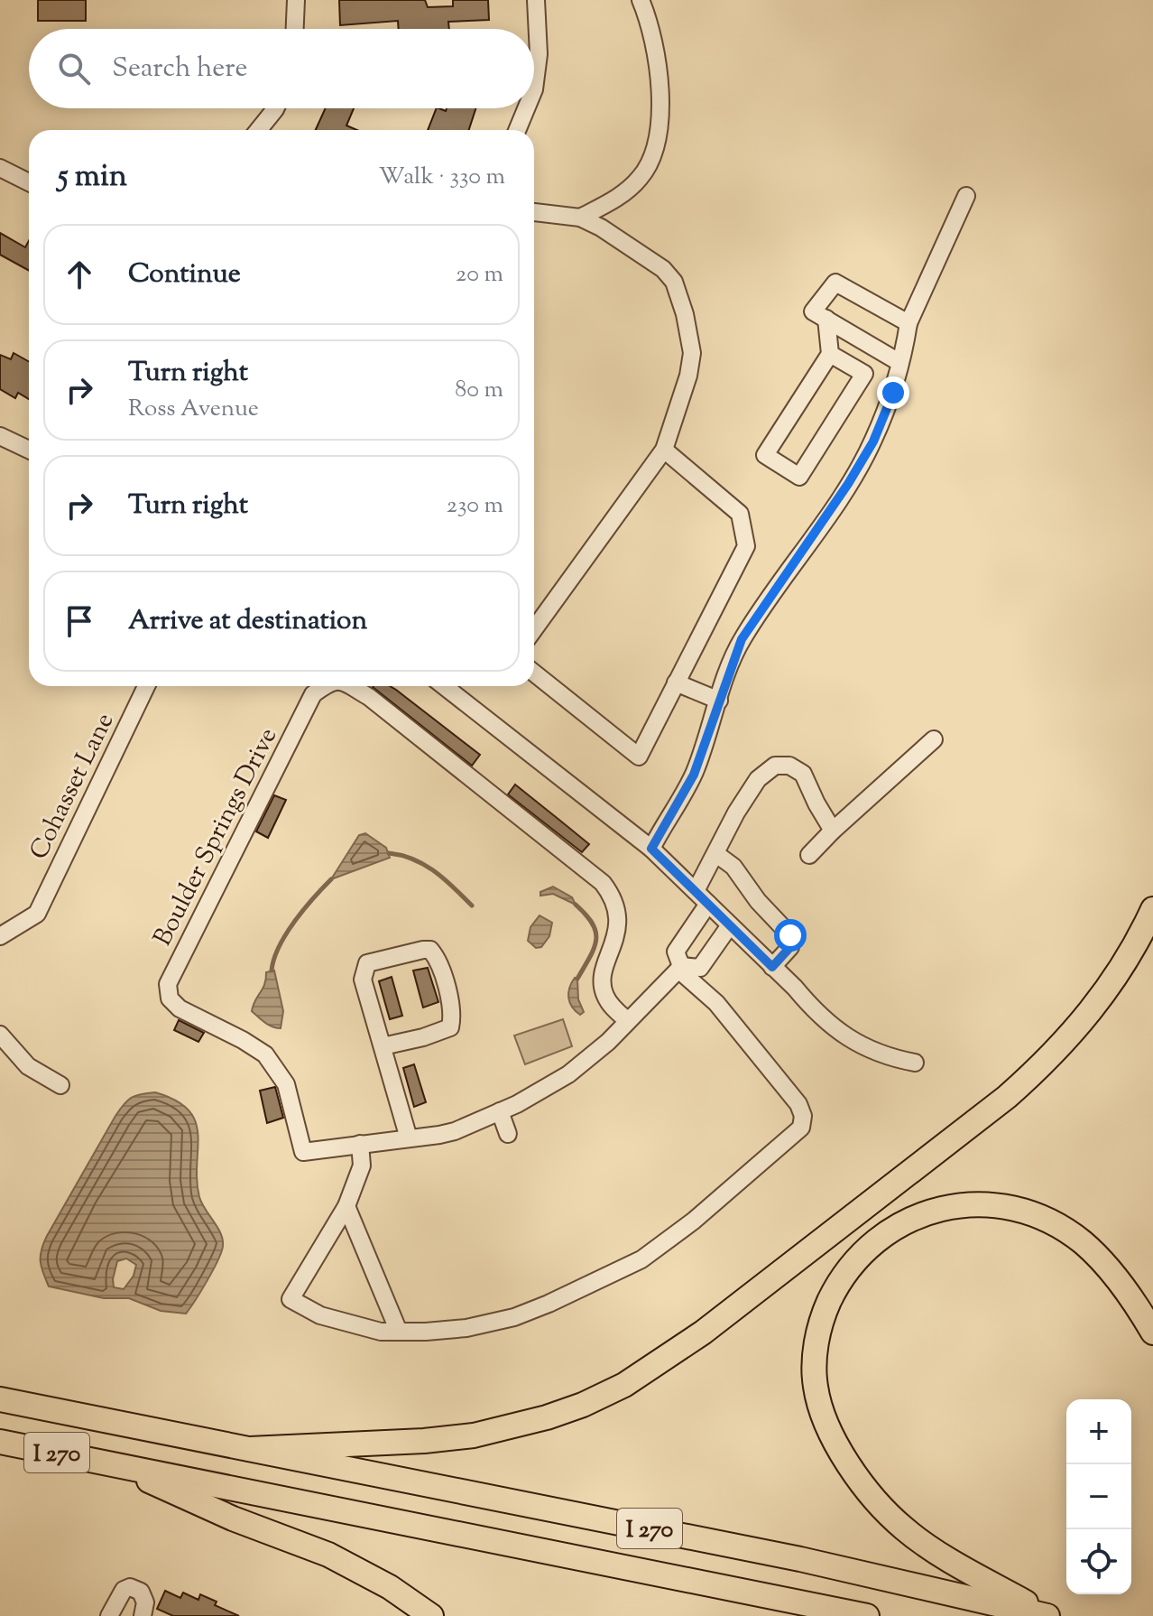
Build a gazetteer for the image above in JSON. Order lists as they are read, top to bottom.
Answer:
{
  "streets": {
    "highway": ["I 270"],
    "street": ["Cohasset Lane", "Boulder Springs Drive"]
  },
  "page": {
    "search": "Search here",
    "heading": ["5 min", "Walk · 330 m"],
    "list": [
      ["Continue", "20 m"],
      ["Turn right", "Ross Avenue", "80 m"],
      ["Turn right", "230 m"],
      "Arrive at destination"
    ],
    "map_buttons": ["+", "−"]
  }
}
